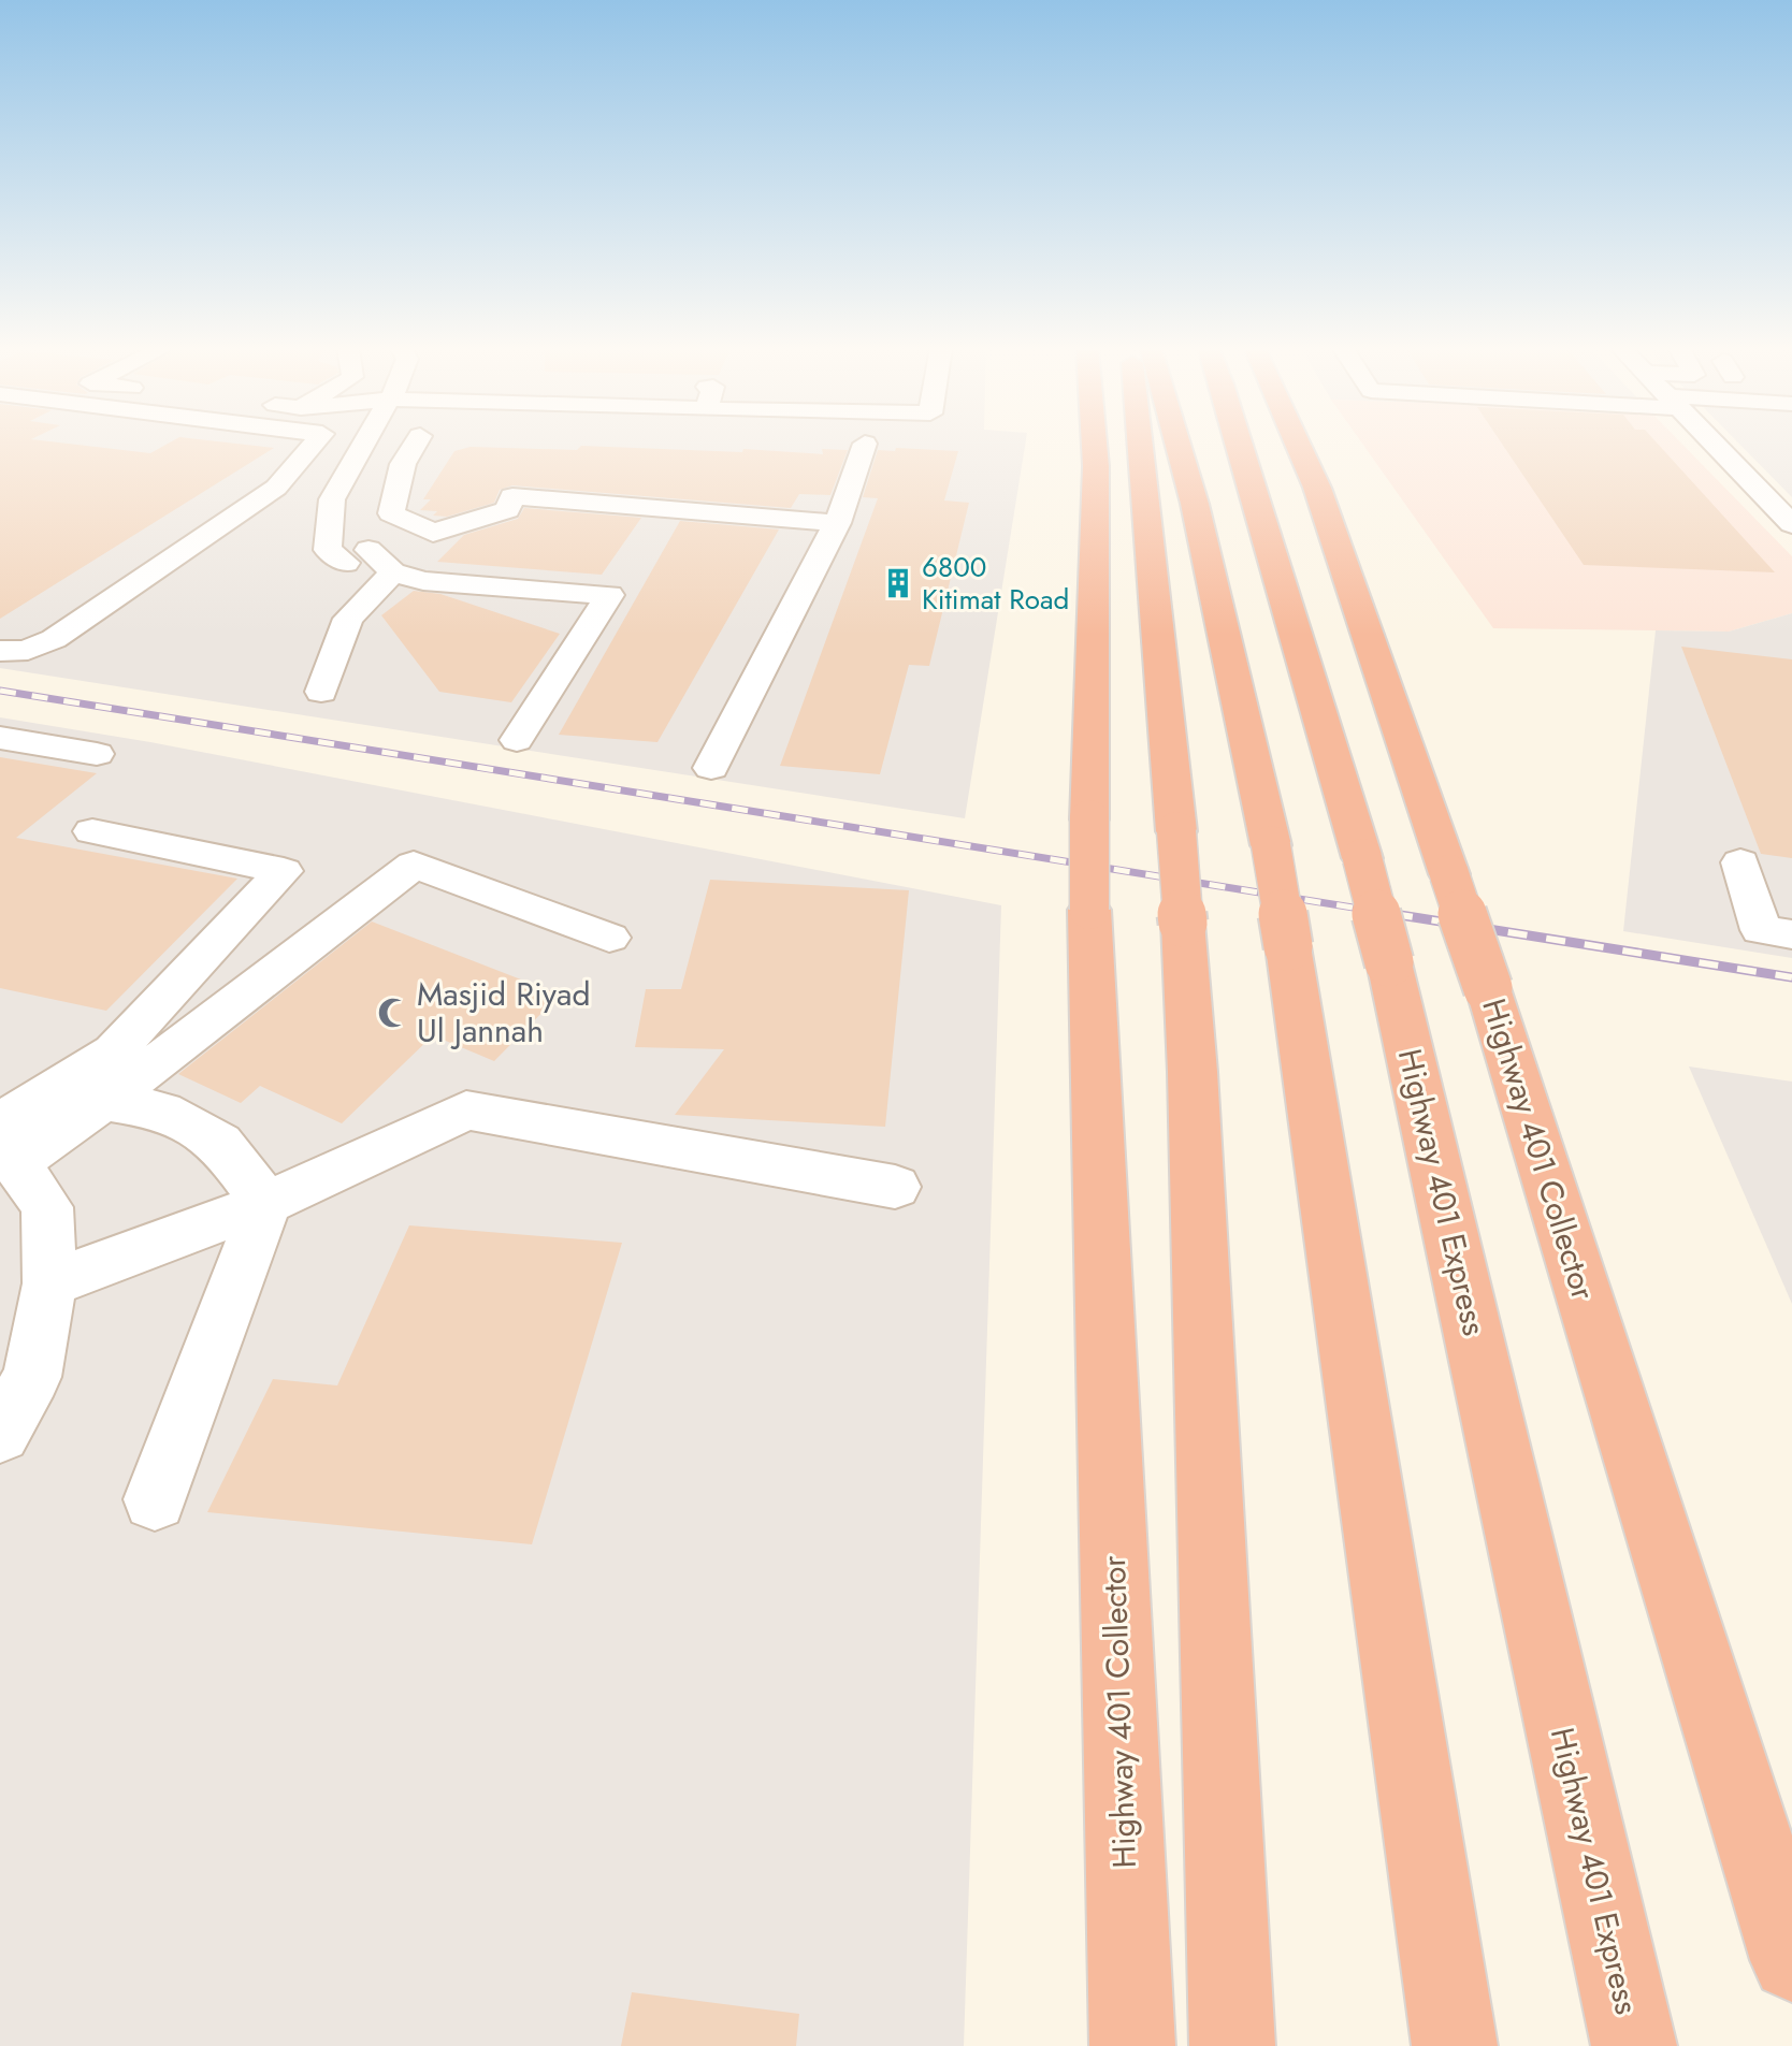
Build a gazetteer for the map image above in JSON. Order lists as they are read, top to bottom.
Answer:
{
  "streets": {
    "highway": ["Highway 401 Collector", "Highway 401 Express"]
  },
  "places": {
    "building": ["6800 Kitimat Road"],
    "mosque": ["Masjid Riyad Ul Jannah"]
  }
}
